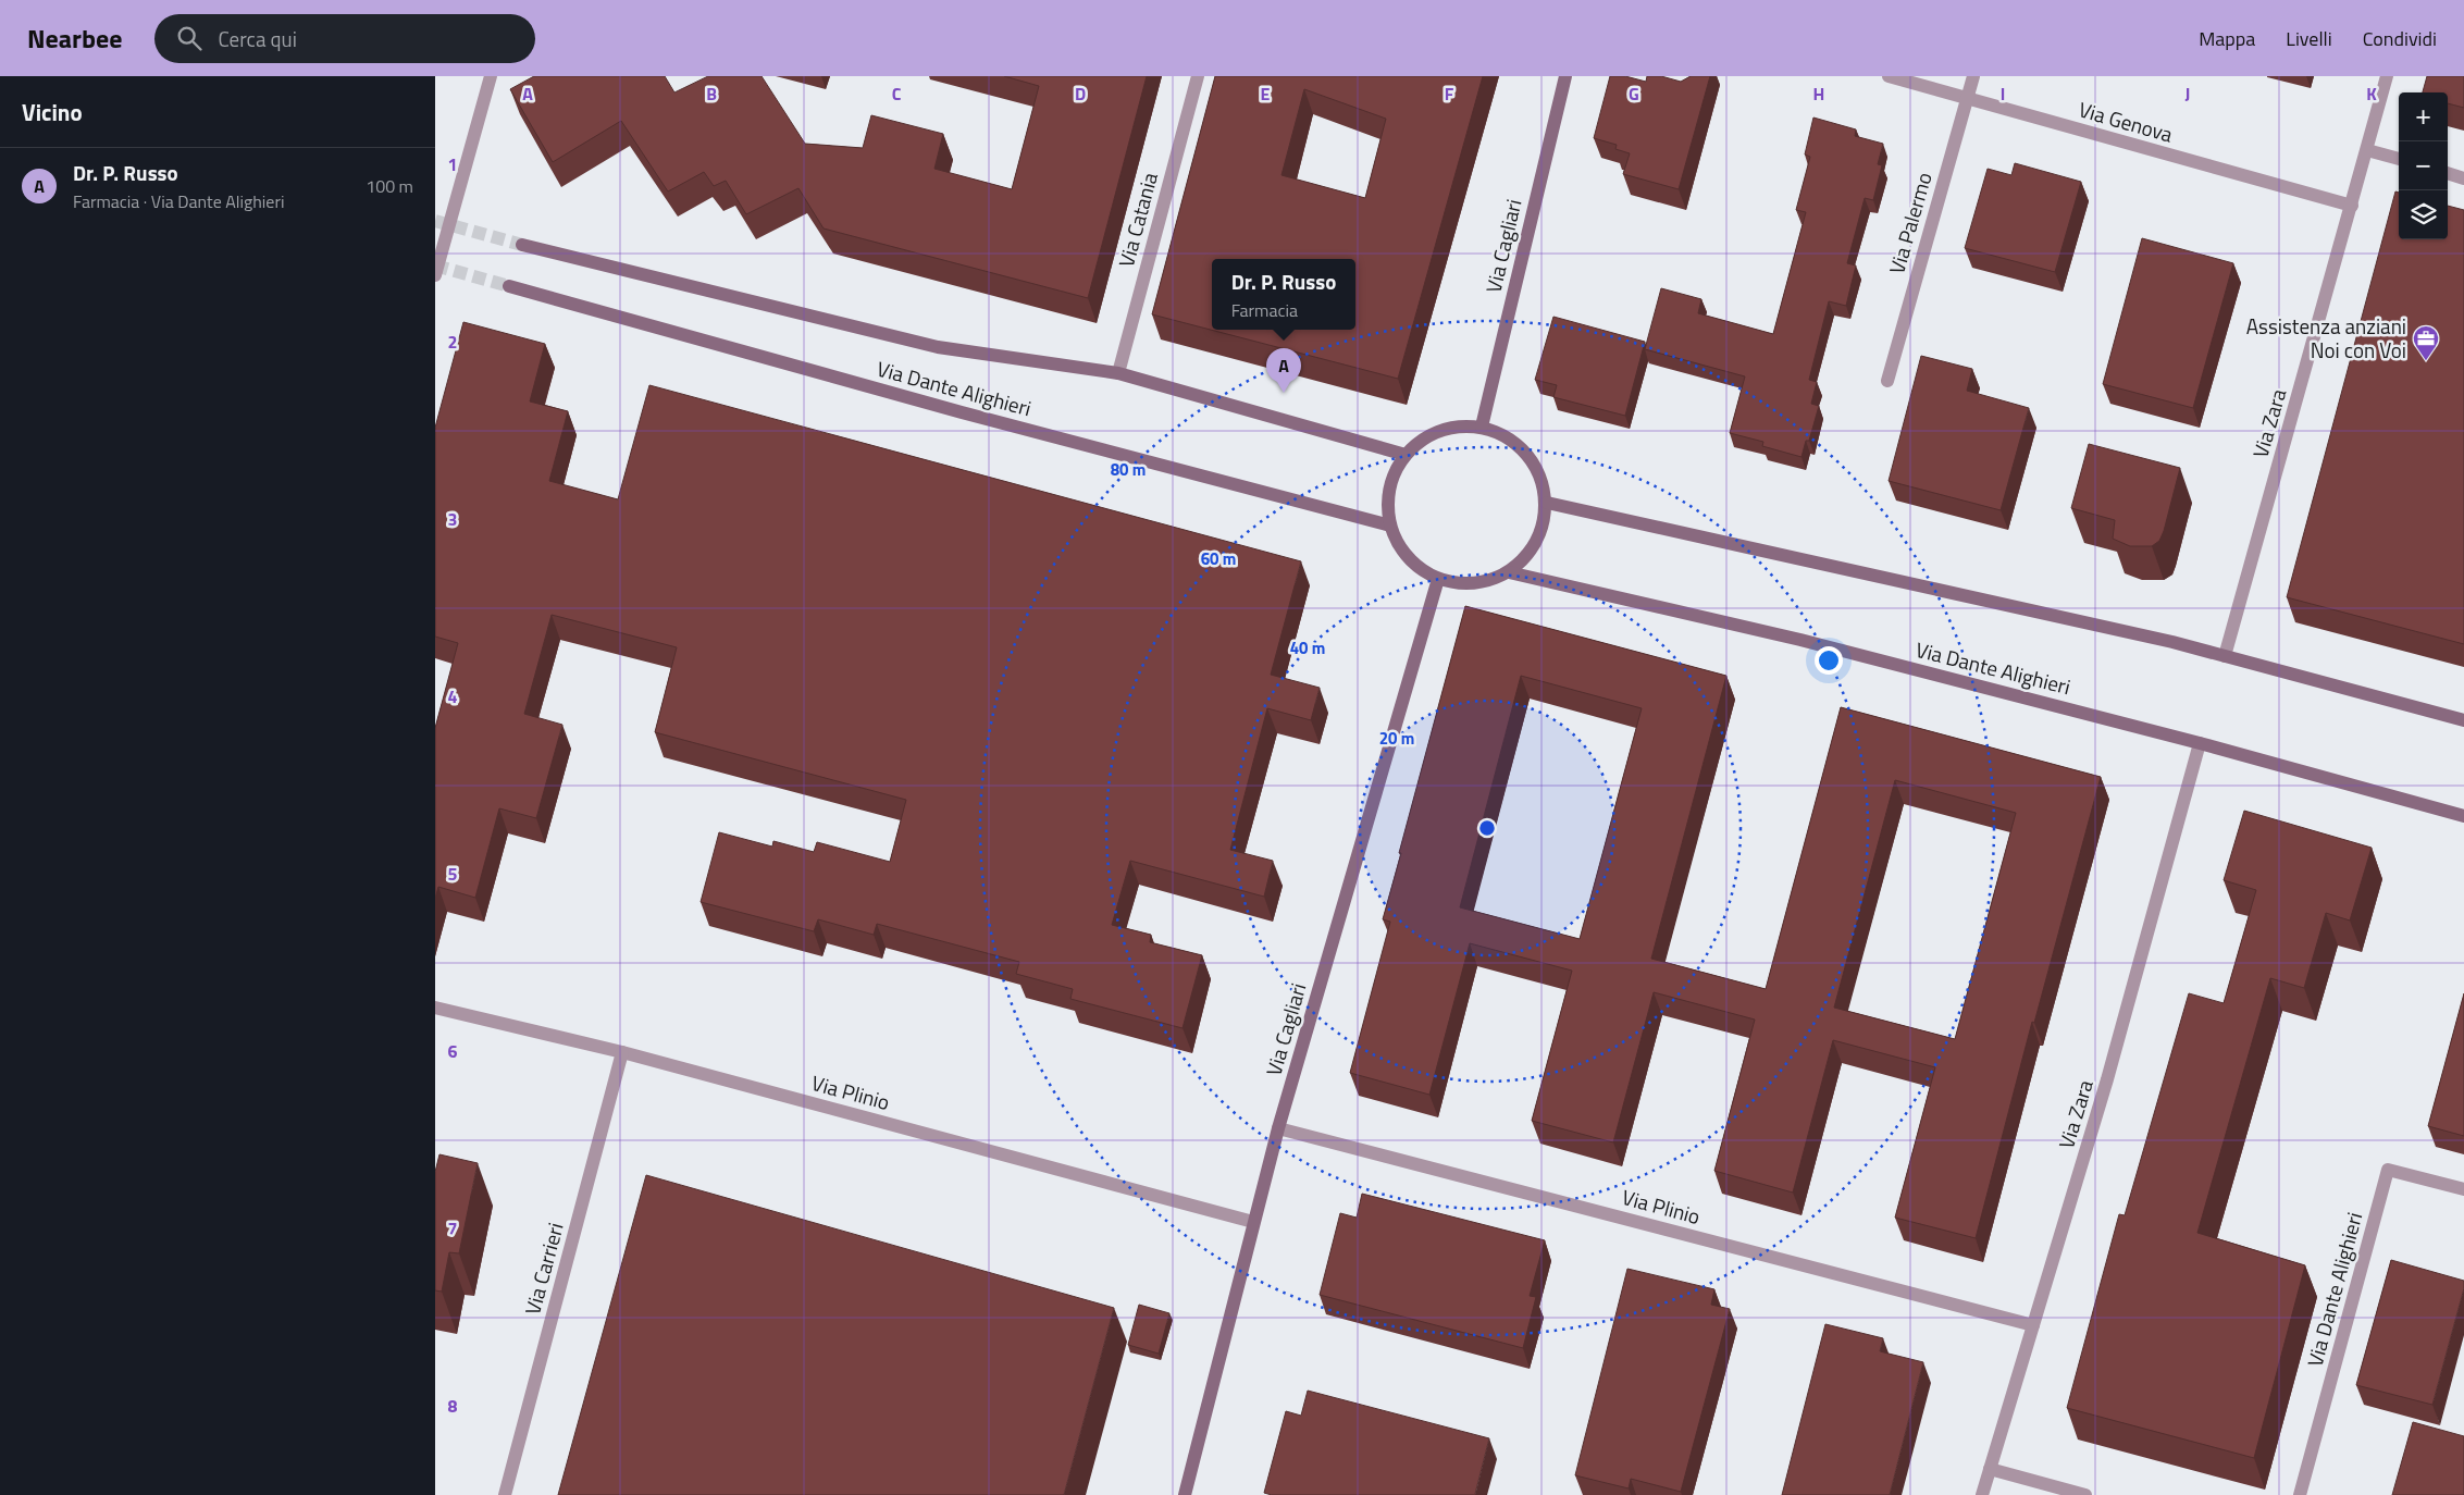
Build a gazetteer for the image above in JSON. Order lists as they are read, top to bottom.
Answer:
{
  "streets": {
    "street": [
      "Via Genova",
      "Via Catania",
      "Via Palermo",
      "Via Cagliari",
      "Via Dante Alighieri",
      "Via Zara",
      "Via Plinio",
      "Via Carrieri"
    ]
  },
  "crossings": [
    ["Via Genova", "Via Palermo"],
    ["Via Genova", "Via Zara"],
    ["Via Catania", "Via Dante Alighieri"],
    ["Via Cagliari", "Via Dante Alighieri"],
    ["Via Cagliari", "Via Plinio"],
    ["Via Dante Alighieri", "Via Zara"],
    ["Via Zara", "Via Plinio"],
    ["Via Plinio", "Via Carrieri"]
  ],
  "places": {
    "office": ["Assistenza anziani Noi con Voi"]
  },
  "page": {
    "header": "Nearbee",
    "search": "Cerca qui",
    "nav": ["Mappa", "Livelli", "Condividi"],
    "heading": "Vicino",
    "map_buttons": ["+", "−"],
    "list": [
      {
        "mark": "A",
        "name": "Dr. P. Russo",
        "note": "Farmacia · Via Dante Alighieri",
        "value": "100 m"
      }
    ],
    "popup": ["Dr. P. Russo", "Farmacia"],
    "pins": "A"
  },
  "grid": {
    "columns": [
      "A",
      "B",
      "C",
      "D",
      "E",
      "F",
      "G",
      "H",
      "I",
      "J",
      "K"
    ],
    "rows": [
      "1",
      "2",
      "3",
      "4",
      "5",
      "6",
      "7",
      "8"
    ]
  },
  "rings": [
    "80 m",
    "60 m",
    "40 m",
    "20 m"
  ]
}
